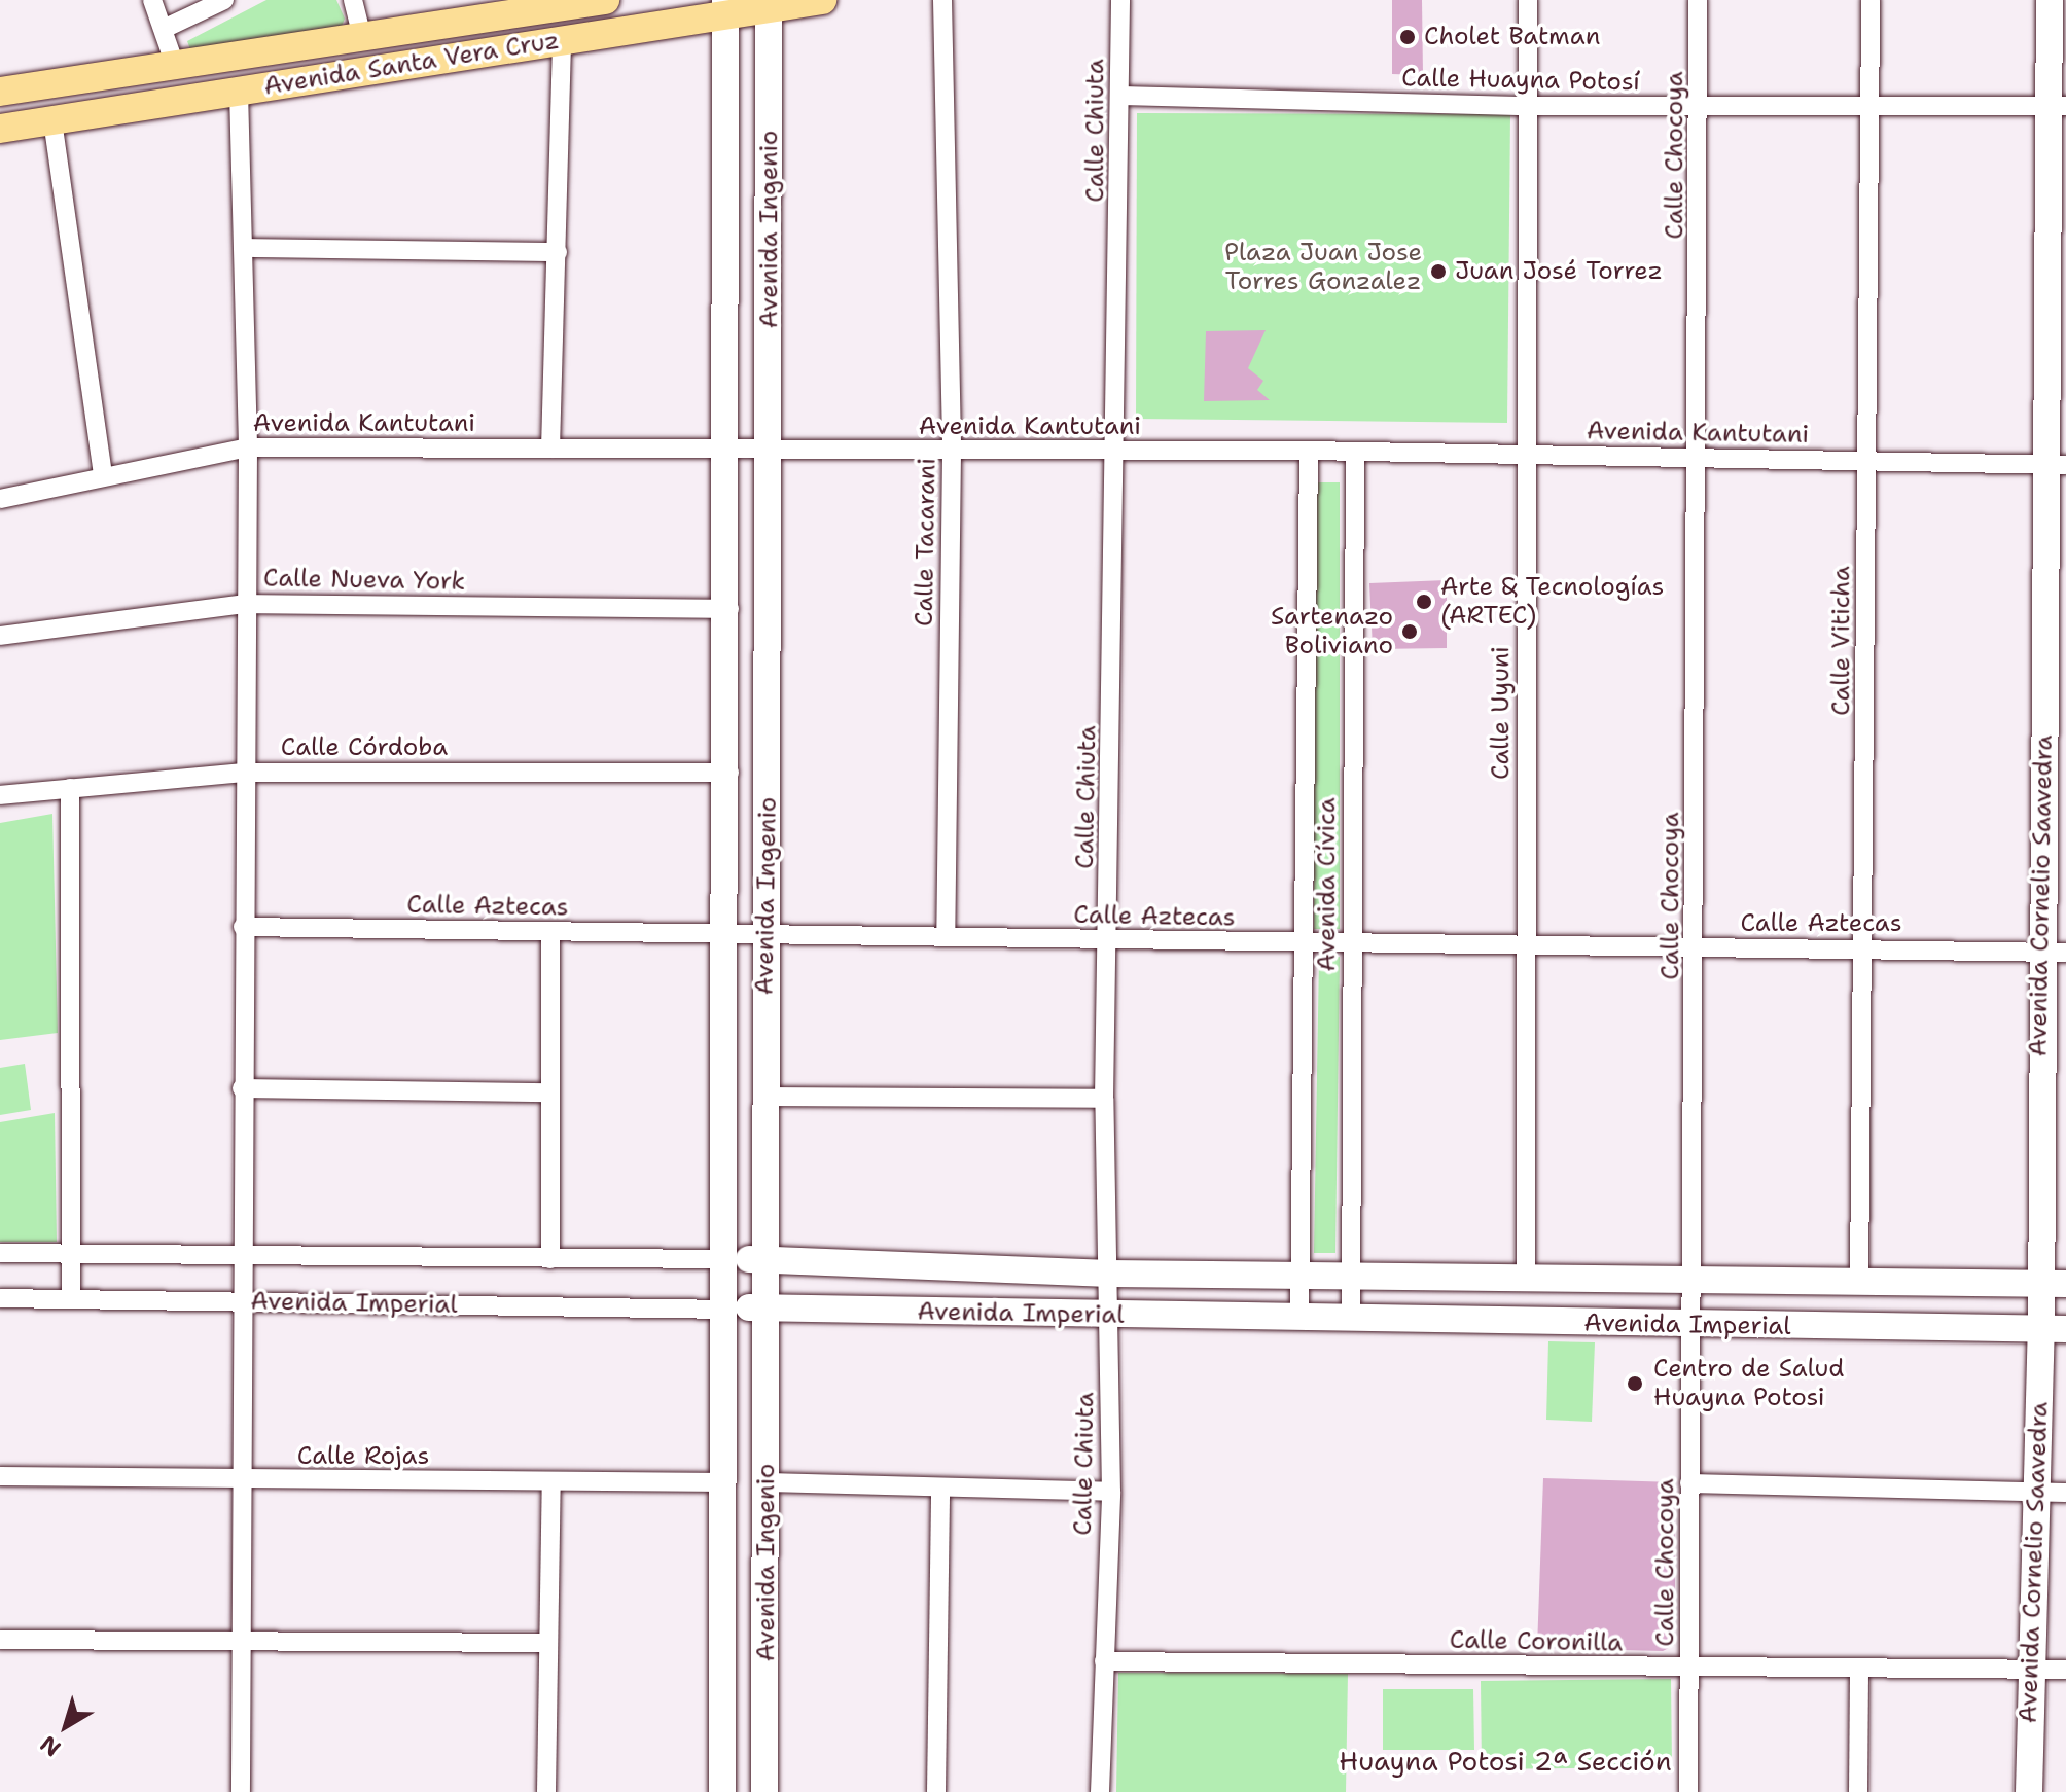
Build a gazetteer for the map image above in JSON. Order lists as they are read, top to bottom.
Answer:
{
  "streets": {
    "main road": ["Avenida Santa Vera Cruz"],
    "street": [
      "Calle Huayna Potosí",
      "Calle Chiuta",
      "Calle Chocoya",
      "Avenida Ingenio",
      "Avenida Kantutani",
      "Calle Tacarani",
      "Calle Nueva York",
      "Calle Viticha",
      "Calle Uyuni",
      "Calle Córdoba",
      "Avenida Cívica",
      "Avenida Cornelio Saavedra",
      "Calle Aztecas",
      "Avenida Imperial",
      "Calle Rojas",
      "Calle Coronilla"
    ]
  },
  "crossings": [
    ["Avenida Santa Vera Cruz", "Avenida Ingenio"],
    ["Calle Huayna Potosí", "Calle Chiuta"],
    ["Calle Huayna Potosí", "Calle Chocoya"],
    ["Calle Huayna Potosí", "Calle Viticha"],
    ["Calle Huayna Potosí", "Calle Uyuni"],
    ["Calle Huayna Potosí", "Avenida Cornelio Saavedra"],
    ["Calle Chiuta", "Avenida Kantutani"],
    ["Calle Chiuta", "Calle Aztecas"],
    ["Calle Chiuta", "Avenida Imperial"],
    ["Calle Chiuta", "Calle Coronilla"],
    ["Calle Chocoya", "Avenida Kantutani"],
    ["Calle Chocoya", "Calle Aztecas"],
    ["Calle Chocoya", "Avenida Imperial"],
    ["Calle Chocoya", "Calle Coronilla"],
    ["Avenida Ingenio", "Avenida Kantutani"],
    ["Avenida Ingenio", "Calle Nueva York"],
    ["Avenida Ingenio", "Calle Córdoba"],
    ["Avenida Ingenio", "Calle Aztecas"],
    ["Avenida Ingenio", "Avenida Imperial"],
    ["Avenida Ingenio", "Calle Rojas"],
    ["Avenida Kantutani", "Calle Tacarani"],
    ["Avenida Kantutani", "Calle Viticha"],
    ["Avenida Kantutani", "Calle Uyuni"],
    ["Avenida Kantutani", "Avenida Cívica"],
    ["Avenida Kantutani", "Avenida Cornelio Saavedra"],
    ["Calle Tacarani", "Calle Aztecas"],
    ["Calle Viticha", "Calle Aztecas"],
    ["Calle Viticha", "Avenida Imperial"],
    ["Calle Uyuni", "Calle Aztecas"],
    ["Calle Uyuni", "Avenida Imperial"],
    ["Avenida Cívica", "Calle Aztecas"],
    ["Avenida Cívica", "Avenida Imperial"],
    ["Avenida Cornelio Saavedra", "Calle Aztecas"],
    ["Avenida Cornelio Saavedra", "Avenida Imperial"],
    ["Avenida Cornelio Saavedra", "Calle Coronilla"]
  ],
  "districts": ["Huayna Potosi 2ª Sección"],
  "parks": ["Plaza Juan Jose Torres Gonzalez"],
  "places": [
    "Cholet Batman",
    "Juan José Torrez",
    "Arte & Tecnologías (ARTEC)",
    "Sartenazo Boliviano",
    "Centro de Salud Huayna Potosi"
  ],
  "north": "bottom left"
}
